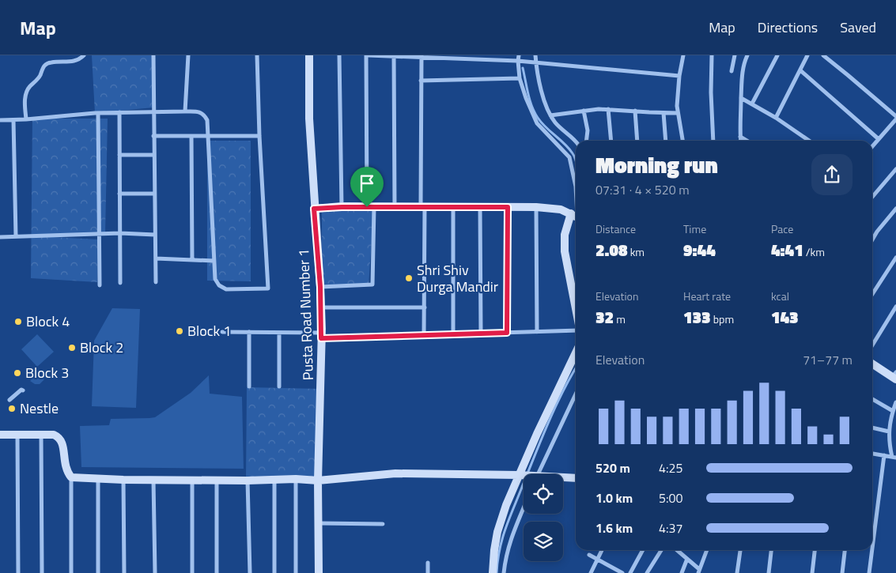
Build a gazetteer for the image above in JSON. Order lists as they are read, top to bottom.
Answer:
{
  "streets": {
    "street": ["Pusta Road Number 1"]
  },
  "places": [
    "Shri Shiv Durga Mandir",
    "Block 4",
    "Block 1",
    "Block 2",
    "Block 3",
    "Nestle"
  ],
  "page": {
    "header": "Map",
    "nav": ["Map", "Directions", "Saved"],
    "heading": ["Morning run", "07:31 · 4 × 520 m"],
    "stats": [
      ["Distance", "2.08 km"],
      ["Time", "9:44"],
      ["Pace", "4:41 /km"],
      ["Elevation", "32 m"],
      ["Heart rate", "133 bpm"],
      ["kcal", "143"]
    ],
    "chart": ["Elevation", "71–77 m"],
    "list": [
      {
        "name": "520 m",
        "note": "4:25"
      },
      {
        "name": "1.0 km",
        "note": "5:00"
      },
      {
        "name": "1.6 km",
        "note": "4:37"
      }
    ]
  }
}
